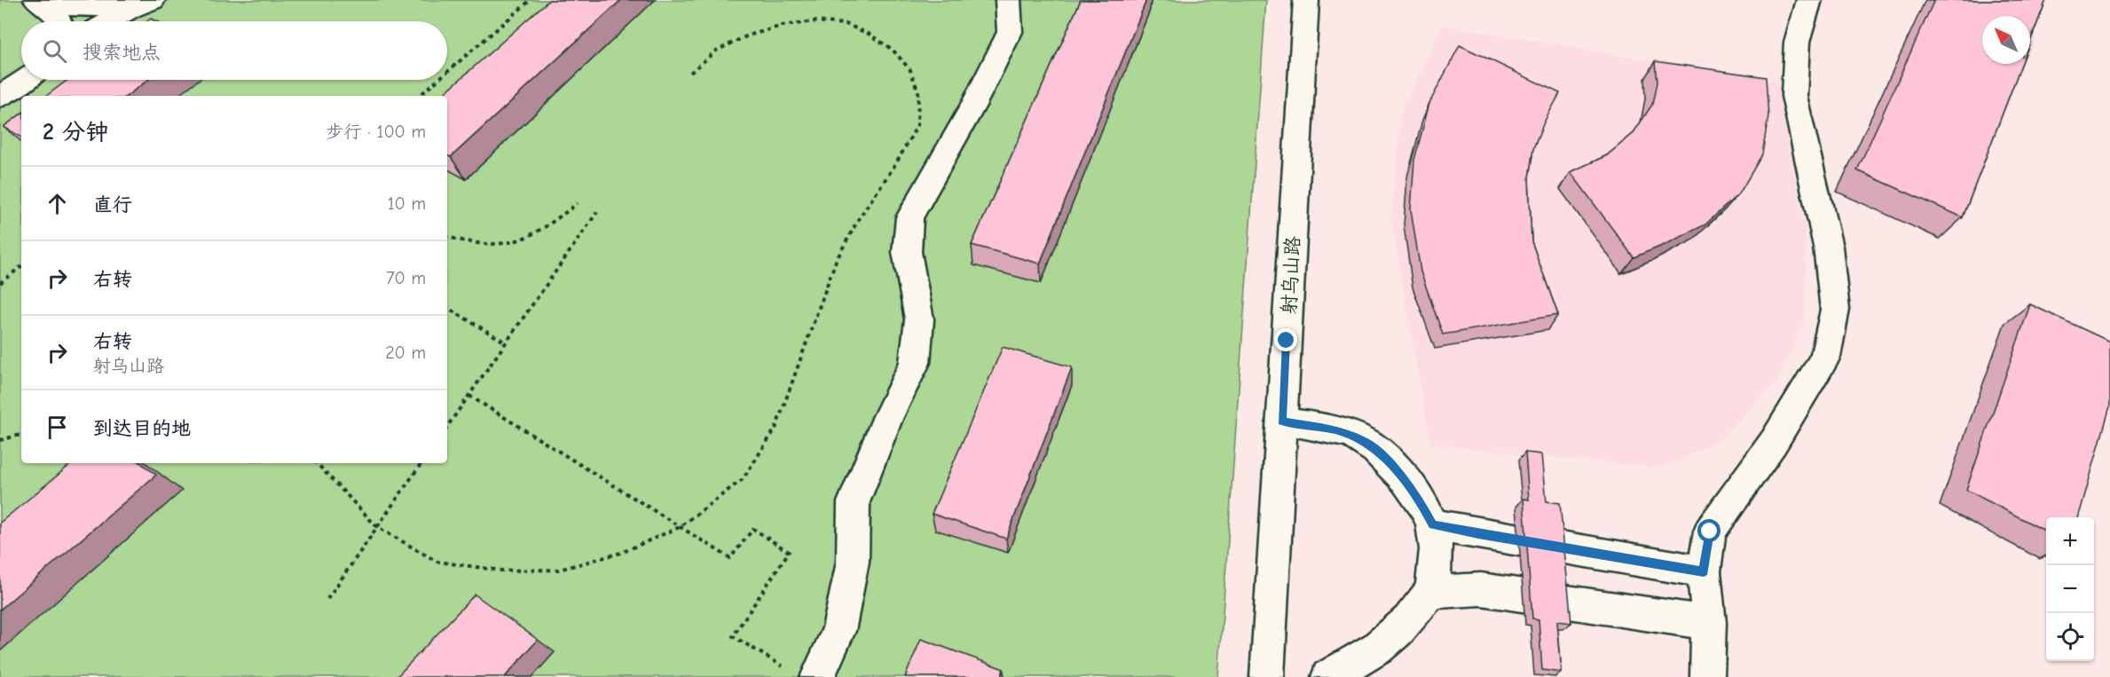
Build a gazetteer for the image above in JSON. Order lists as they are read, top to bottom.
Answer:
{
  "streets": {
    "street": ["射乌山路"]
  },
  "north": "top left",
  "page": {
    "search": "搜索地点",
    "heading": ["2 分钟", "步行 · 100 m"],
    "list": [
      ["直行", "10 m"],
      ["右转", "70 m"],
      ["右转", "射乌山路", "20 m"],
      "到达目的地"
    ],
    "map_buttons": ["+", "−"]
  }
}
